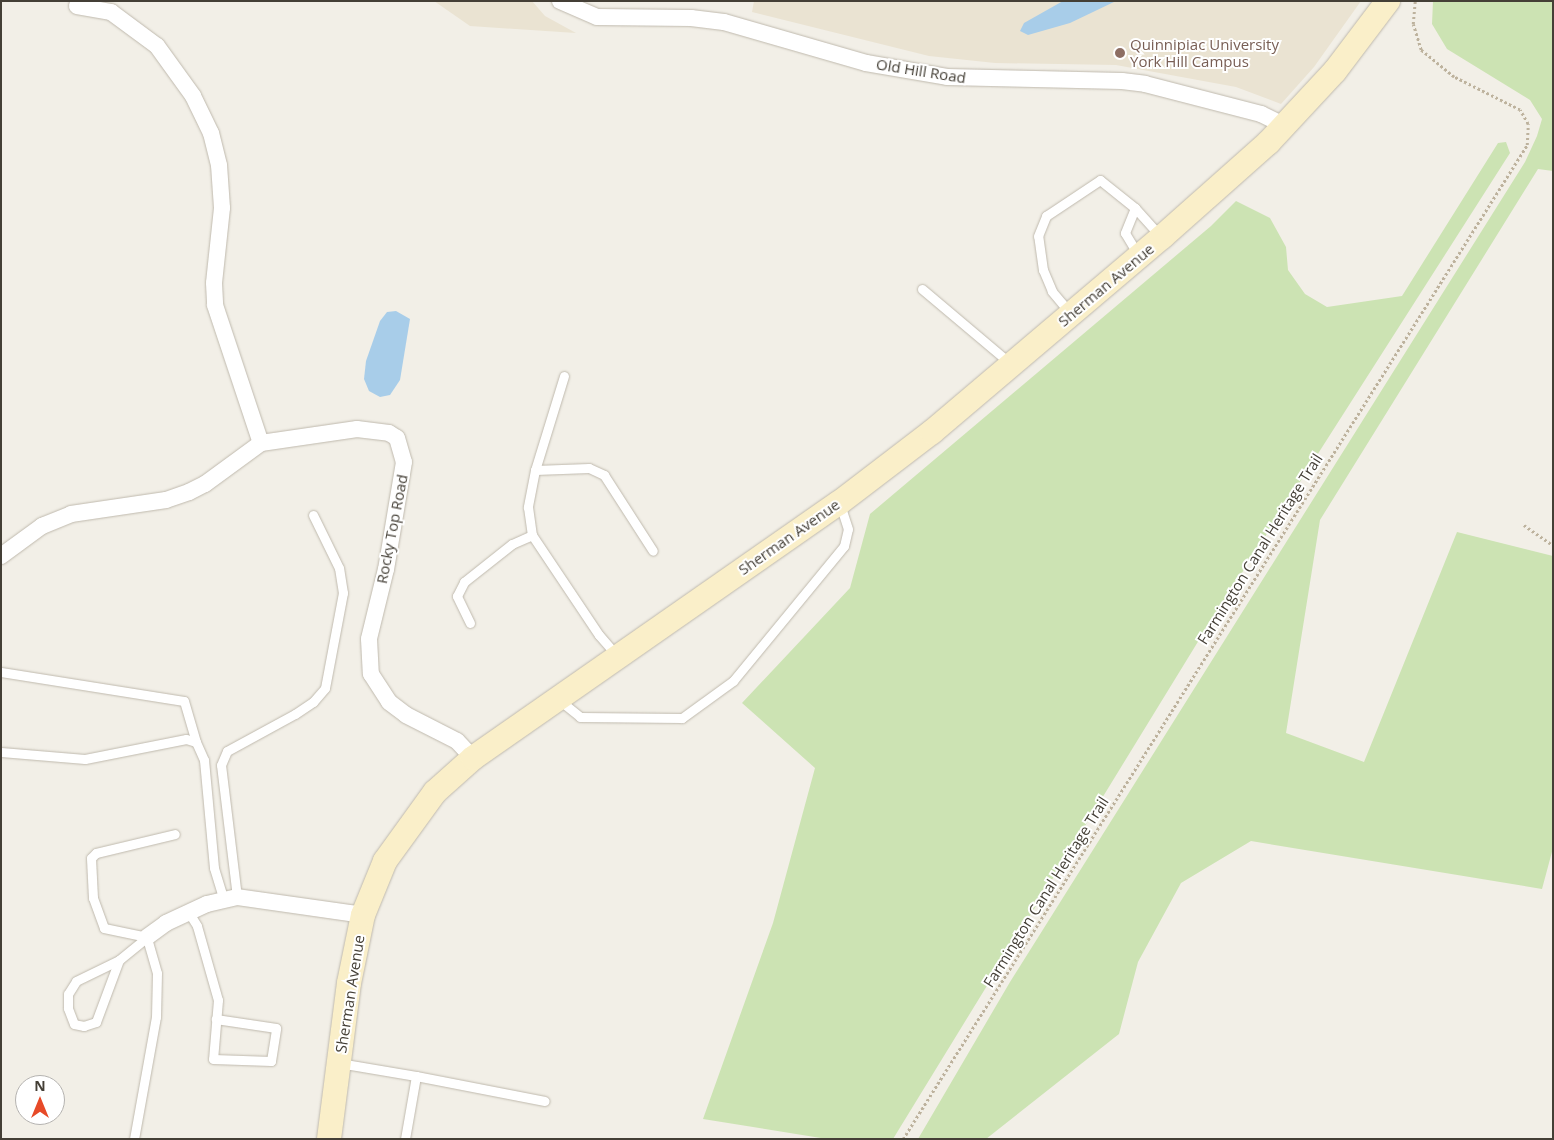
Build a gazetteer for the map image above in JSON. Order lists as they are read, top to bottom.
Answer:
{
  "streets": {
    "main road": ["Sherman Avenue"],
    "street": ["Old Hill Road", "Rocky Top Road"],
    "path": ["Farmington Canal Heritage Trail"]
  },
  "crossings": [
    ["Old Hill Road", "Sherman Avenue"],
    ["Sherman Avenue", "Rocky Top Road"]
  ],
  "places": ["Quinnipiac University York Hill Campus"],
  "north": "top"
}
